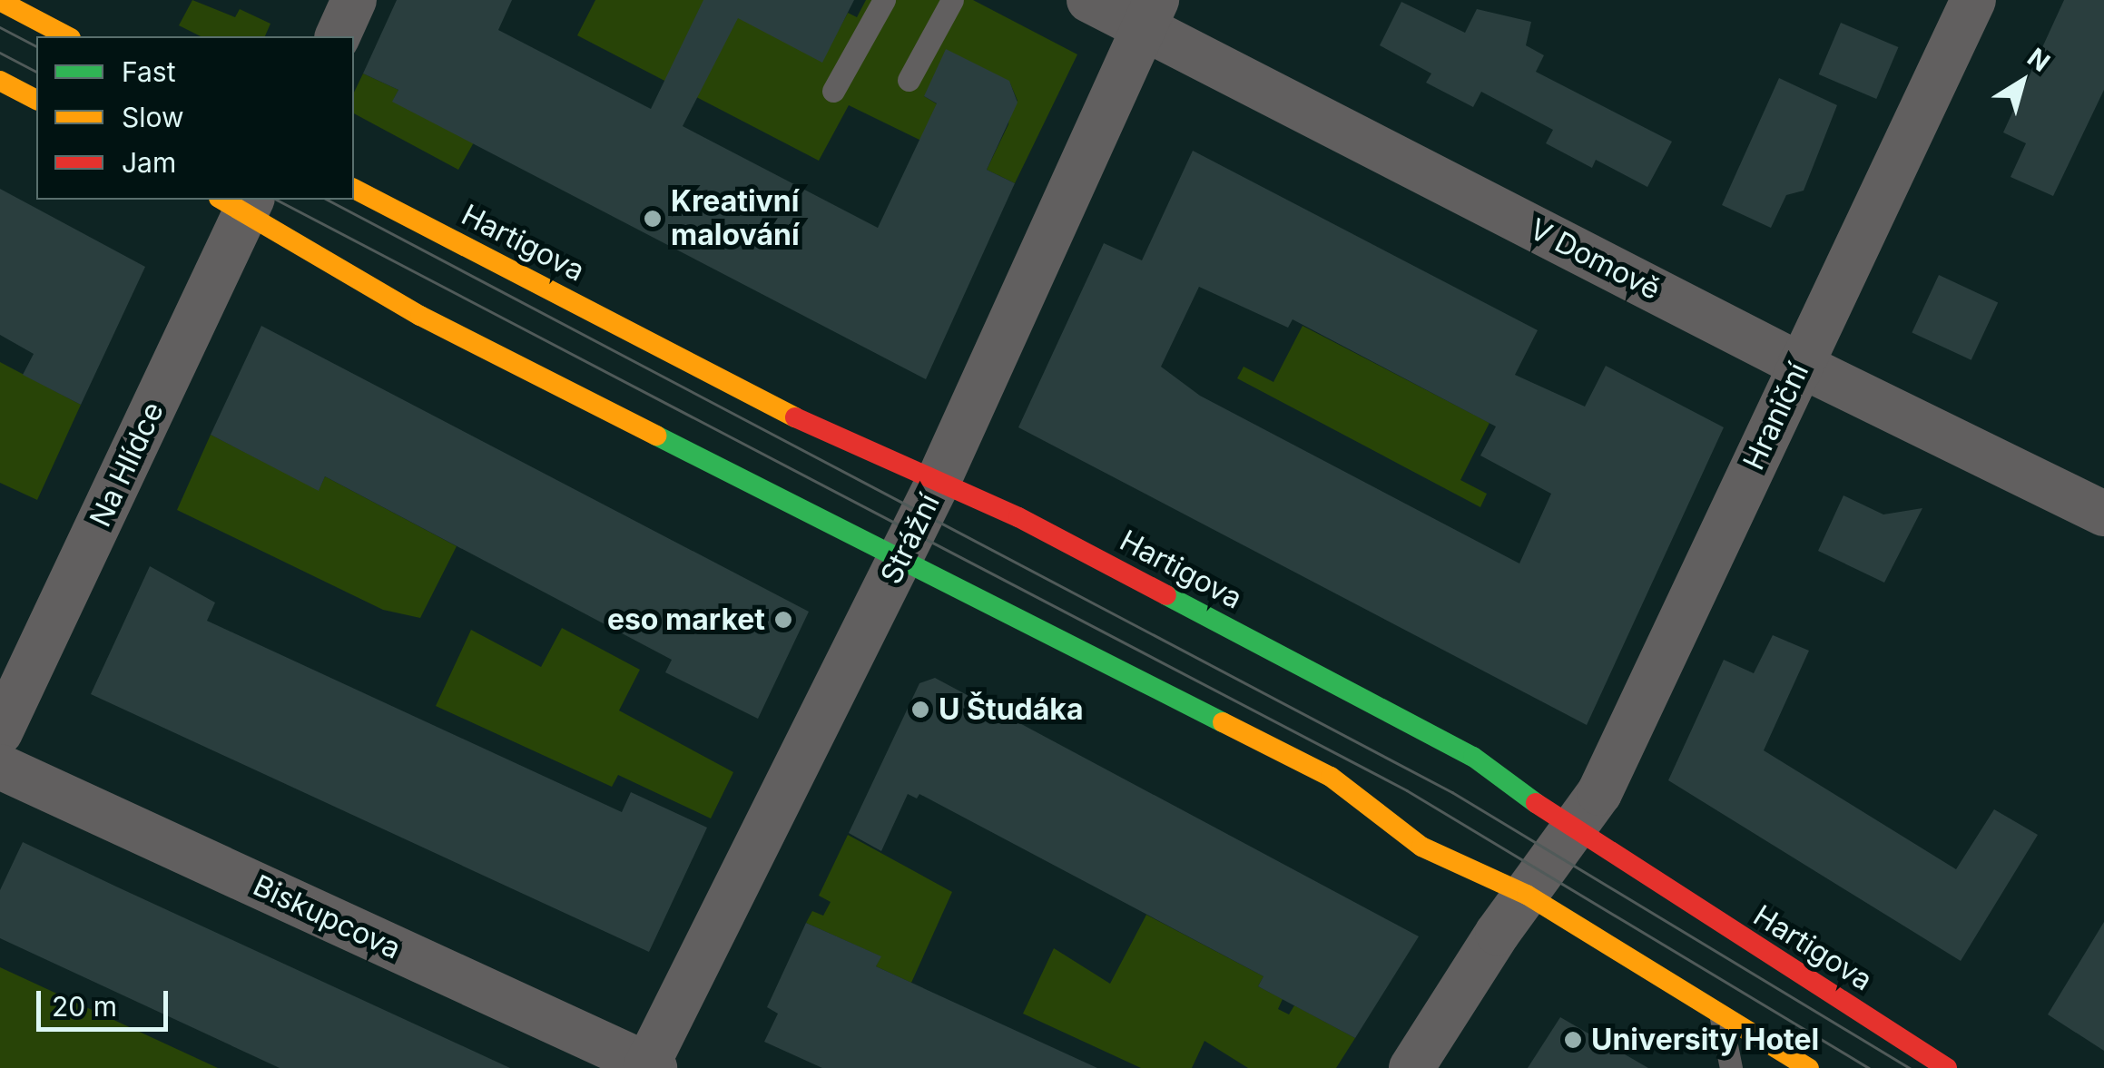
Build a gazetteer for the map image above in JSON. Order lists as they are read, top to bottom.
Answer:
{
  "streets": {
    "main road": ["Hartigova"],
    "street": [
      "V Domově",
      "Hraniční",
      "Na Hlídce",
      "Strážní",
      "Biskupcova"
    ]
  },
  "crossings": [
    ["Hartigova", "Hraniční"],
    ["Hartigova", "Strážní"],
    ["V Domově", "Hraniční"],
    ["V Domově", "Strážní"],
    ["Strážní", "Biskupcova"]
  ],
  "places": [
    "Kreativní malování",
    "eso market",
    "U Študáka",
    "University Hotel"
  ],
  "legend": ["Fast", "Slow", "Jam"],
  "scale_bar": "20 m",
  "north": "top right"
}
